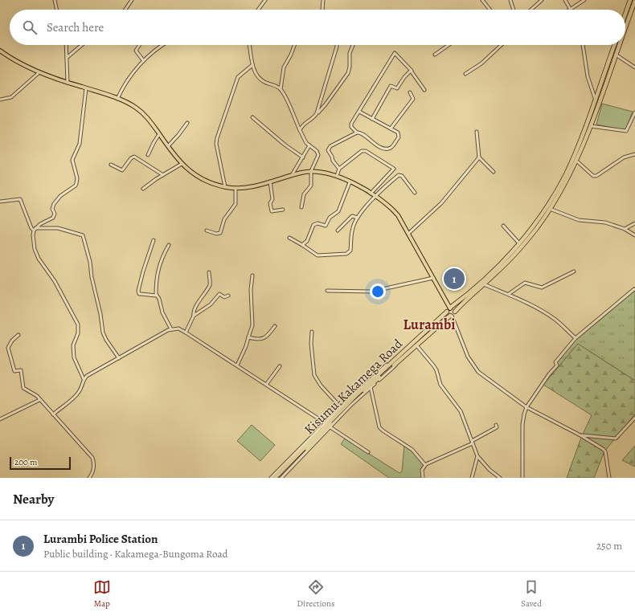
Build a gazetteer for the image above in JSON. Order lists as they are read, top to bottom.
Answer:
{
  "streets": {
    "highway": ["Kisumu-Kakamega Road"]
  },
  "districts": ["Lurambi"],
  "scale_bar": "200 m",
  "page": {
    "search": "Search here",
    "pins": "1",
    "scale": "200 m",
    "heading": "Nearby",
    "list": [
      {
        "mark": "1",
        "name": "Lurambi Police Station",
        "note": "Public building · Kakamega-Bungoma Road",
        "value": "250 m"
      }
    ],
    "nav": ["Map", "Directions", "Saved"]
  }
}
